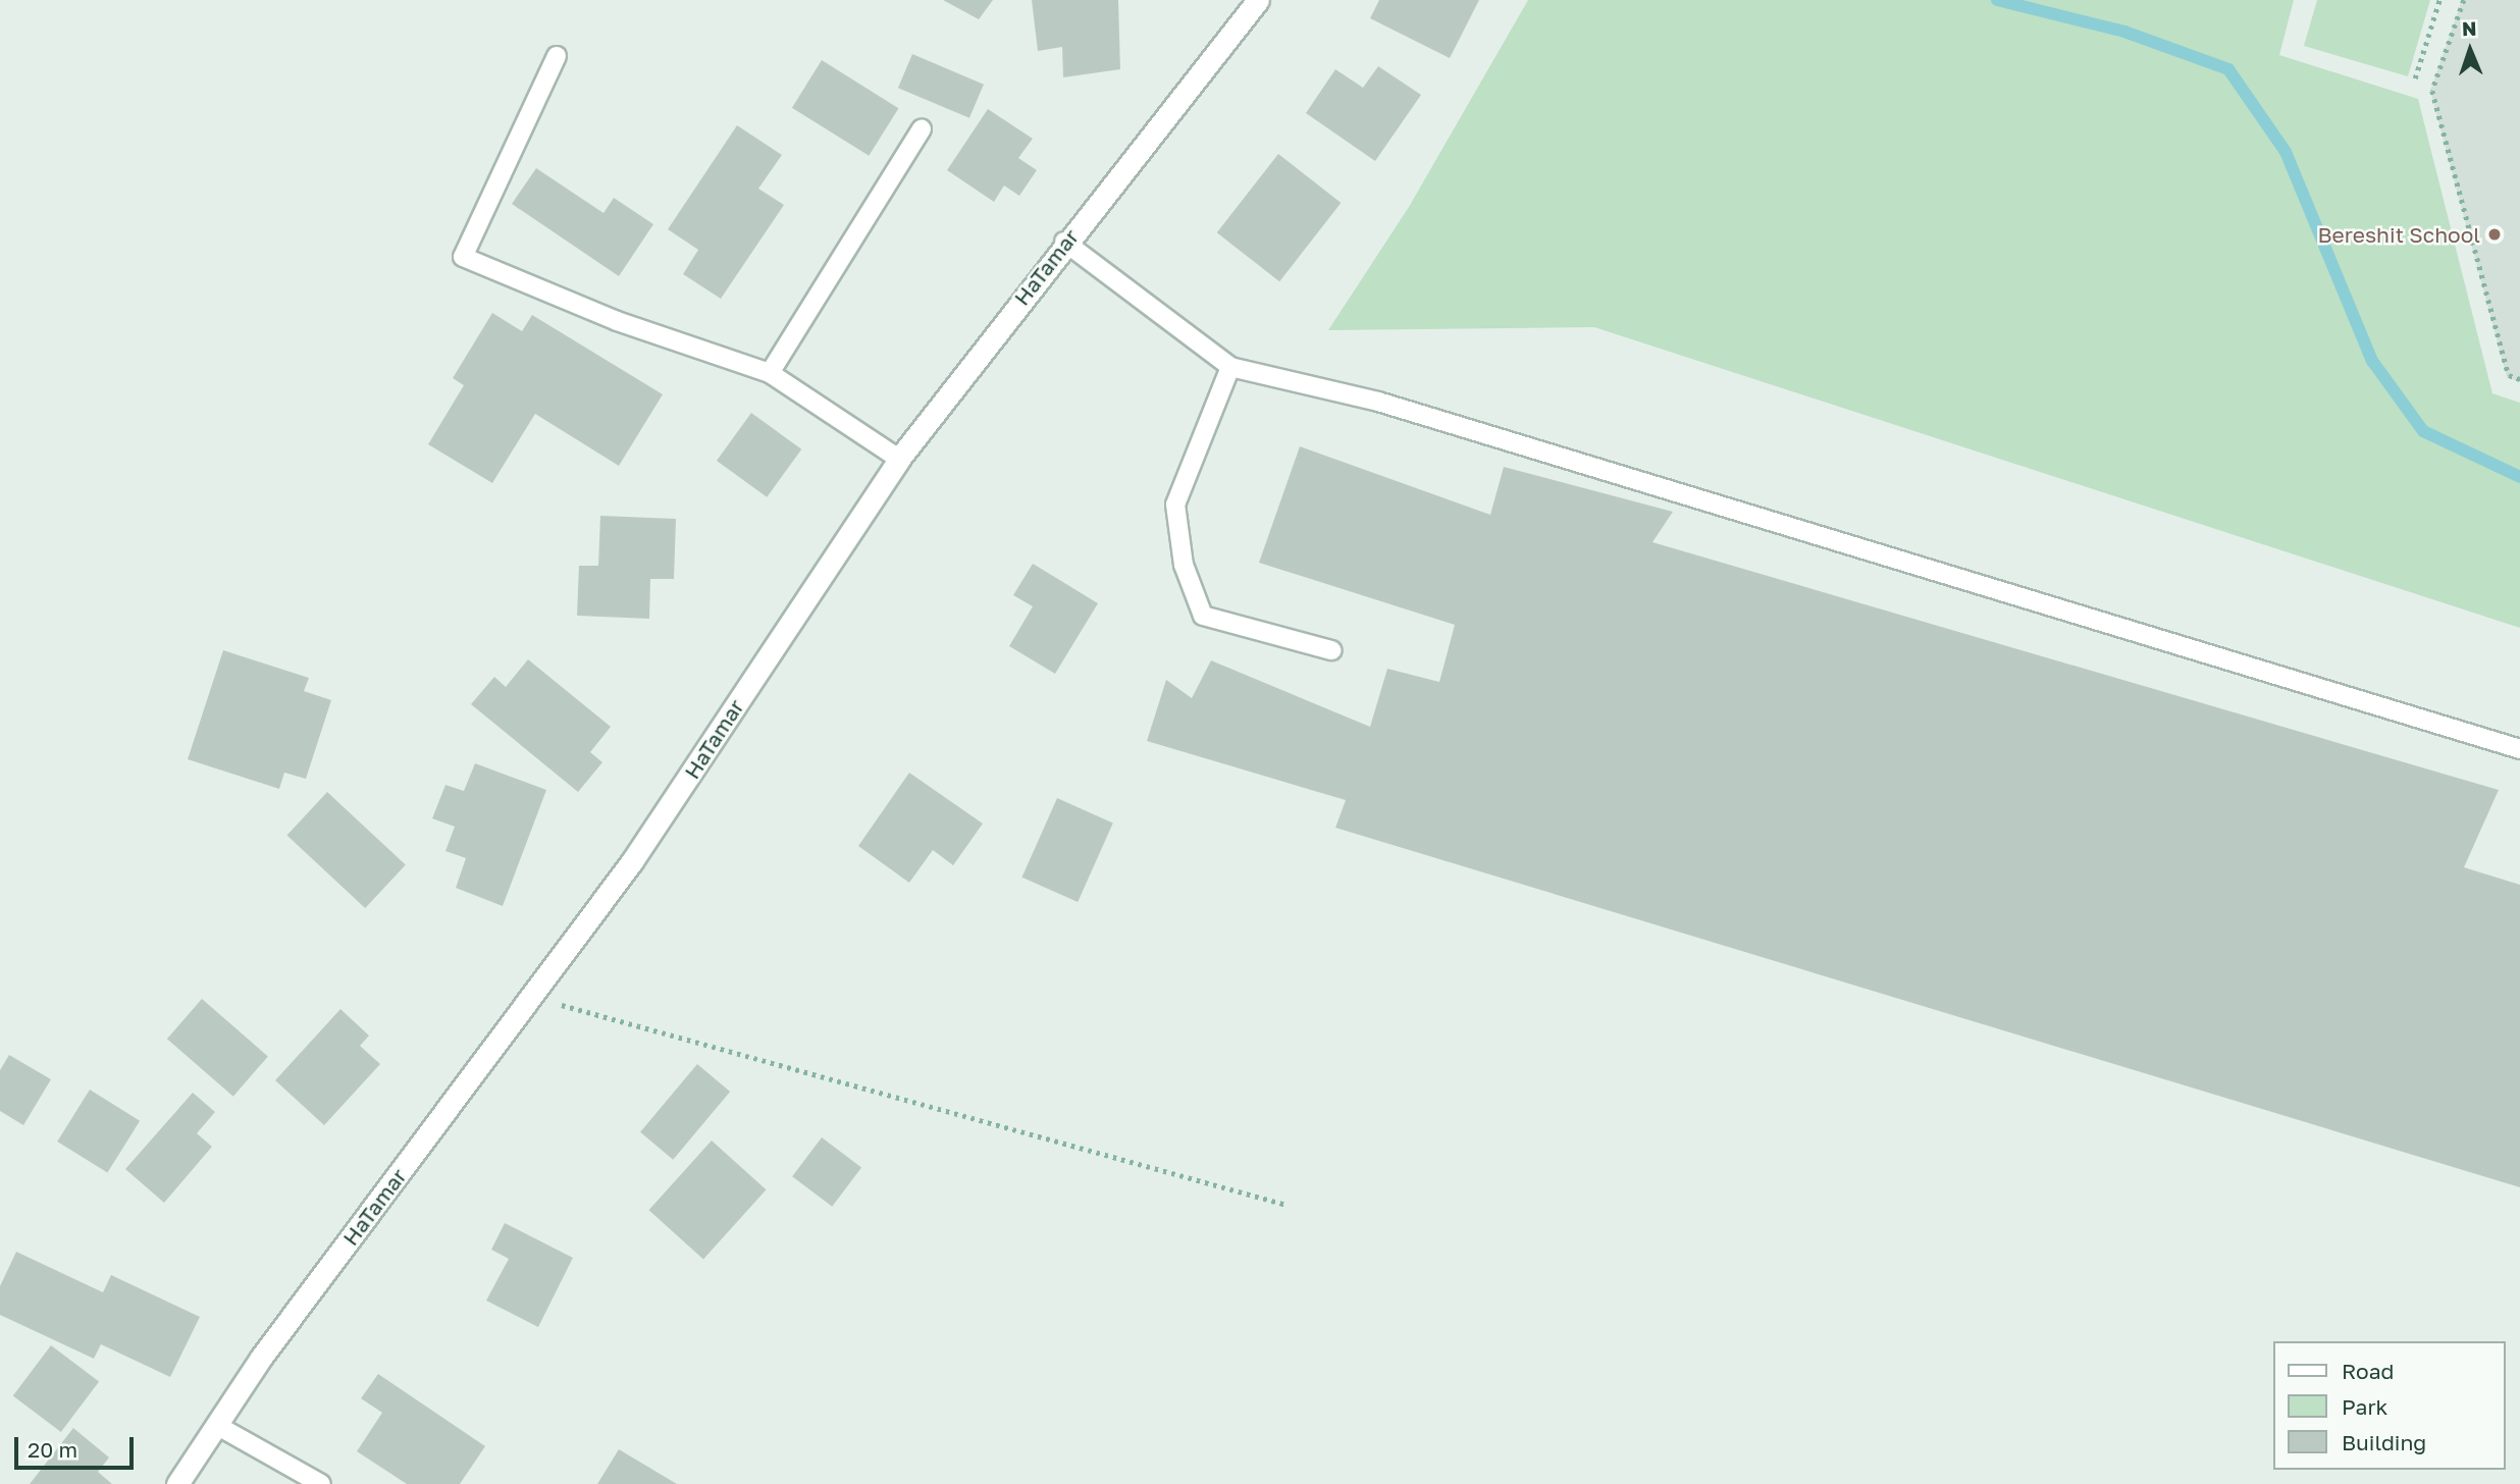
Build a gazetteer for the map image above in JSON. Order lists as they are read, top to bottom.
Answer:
{
  "streets": {
    "street": ["HaTamar"]
  },
  "places": ["Bereshit School"],
  "legend": ["Road", "Park", "Building"],
  "scale_bar": "20 m",
  "north": "top"
}
